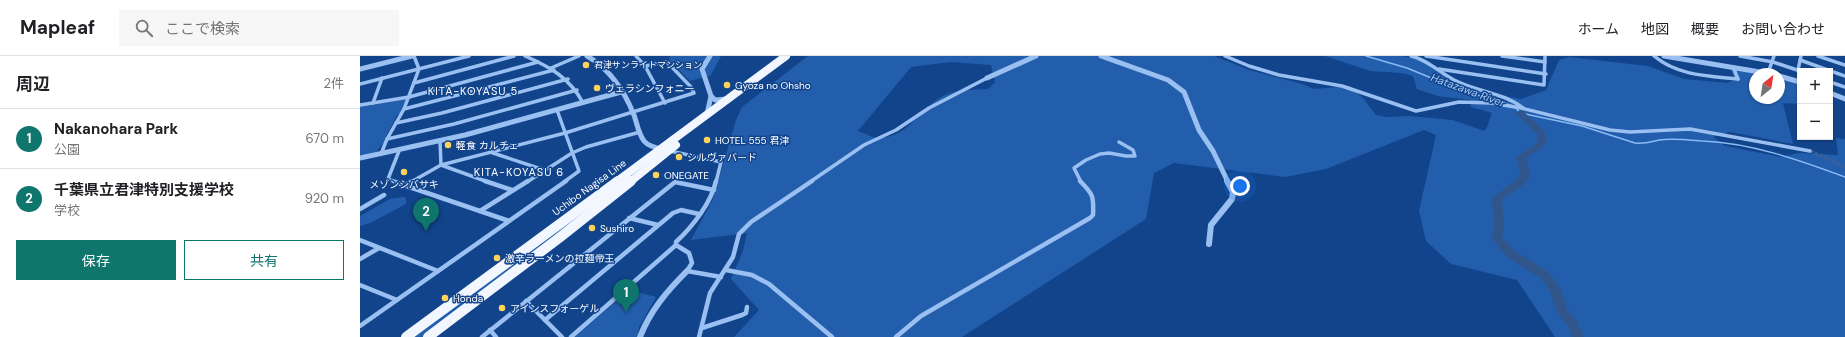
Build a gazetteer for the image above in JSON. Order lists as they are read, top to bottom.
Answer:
{
  "streets": {
    "highway": ["Uchibo Nagisa Line"]
  },
  "districts": ["KITA-KOYASU 5", "KITA-KOYASU 6"],
  "water": ["Hatazawa River"],
  "places": [
    "君津サンライトマンション",
    "Gyoza no Ohsho",
    "ヴェラシンフォニー",
    "HOTEL 555 君津",
    "軽食 カルチェ",
    "シルヴァバード",
    "メゾンシバサキ",
    "ONEGATE",
    "Sushiro",
    "激辛ラーメンの拉麺帝王",
    "Honda",
    "アインスフォーゲル"
  ],
  "north": "top right",
  "page": {
    "header": "Mapleaf",
    "search": "ここで検索",
    "nav": [
      "ホーム",
      "地図",
      "概要",
      "お問い合わせ"
    ],
    "heading": ["周辺", "2件"],
    "map_buttons": ["+", "−"],
    "list": [
      {
        "mark": "1",
        "name": "Nakanohara Park",
        "note": "公園",
        "value": "670 m"
      },
      {
        "mark": "2",
        "name": "千葉県立君津特別支援学校",
        "note": "学校",
        "value": "920 m"
      }
    ],
    "pins": ["2", "1"],
    "buttons": ["保存", "共有"]
  }
}
